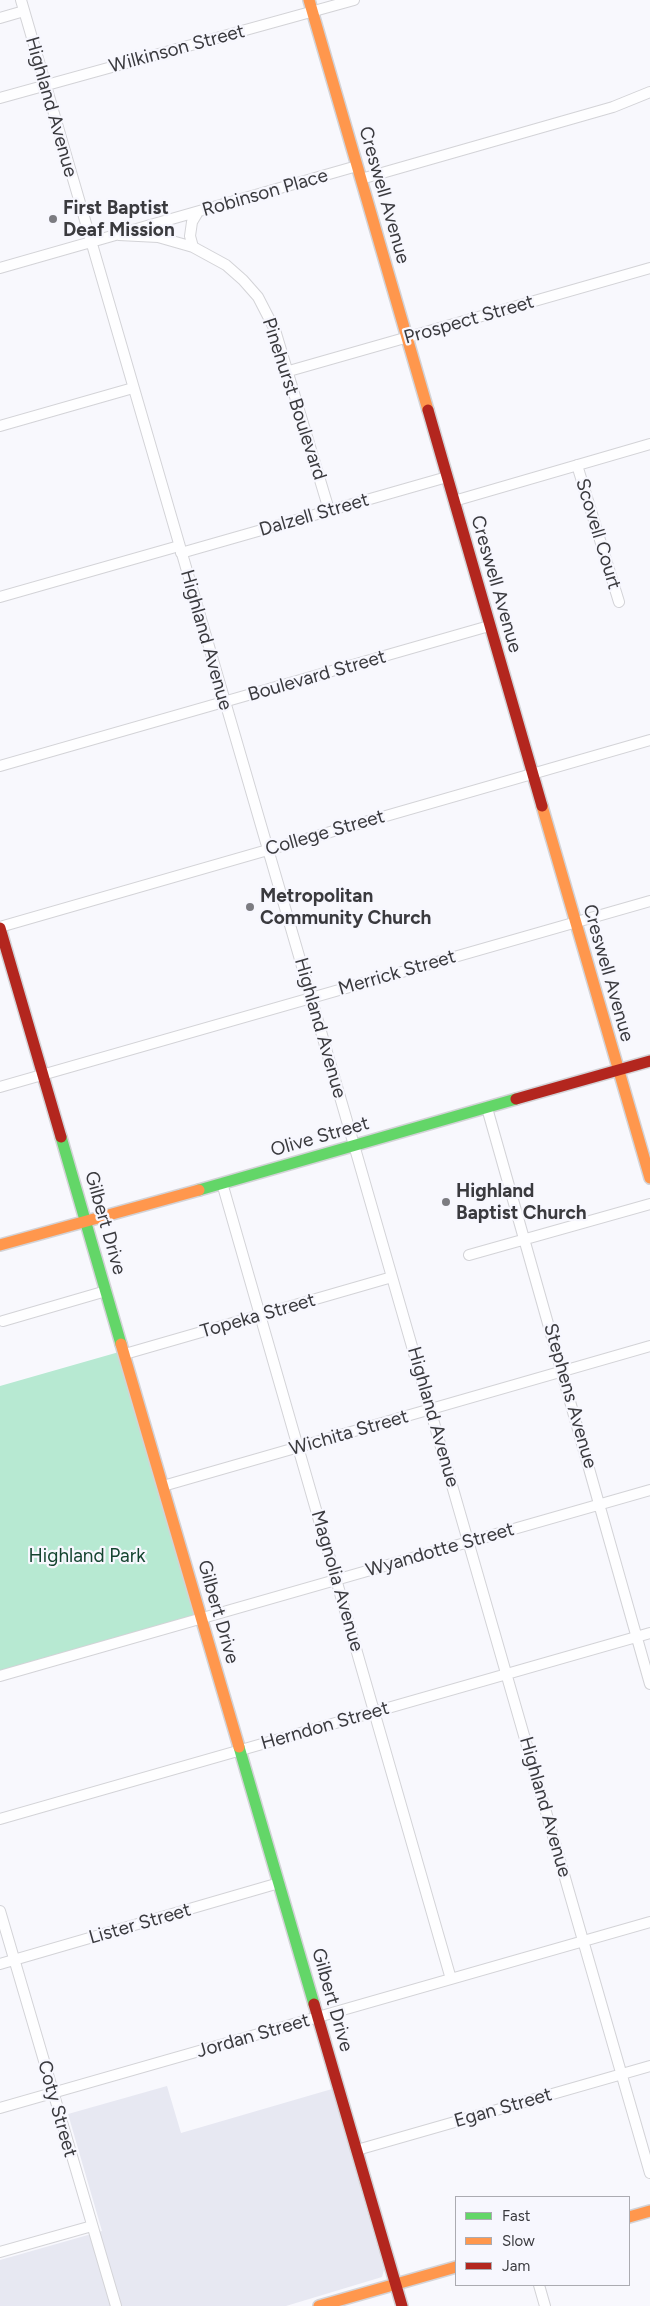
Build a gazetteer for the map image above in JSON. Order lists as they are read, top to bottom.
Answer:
{
  "streets": {
    "street": [
      "Wilkinson Street",
      "Highland Avenue",
      "Robinson Place",
      "Creswell Avenue",
      "Prospect Street",
      "Pinehurst Boulevard",
      "Dalzell Street",
      "Scovell Court",
      "Boulevard Street",
      "College Street",
      "Merrick Street",
      "Olive Street",
      "Gilbert Drive",
      "Topeka Street",
      "Stephens Avenue",
      "Wichita Street",
      "Wyandotte Street",
      "Magnolia Avenue",
      "Herndon Street",
      "Lister Street",
      "Jordan Street",
      "Egan Street",
      "Coty Street"
    ]
  },
  "crossings": [
    ["Wilkinson Street", "Highland Avenue"],
    ["Wilkinson Street", "Creswell Avenue"],
    ["Highland Avenue", "Robinson Place"],
    ["Highland Avenue", "Dalzell Street"],
    ["Highland Avenue", "Boulevard Street"],
    ["Highland Avenue", "College Street"],
    ["Highland Avenue", "Merrick Street"],
    ["Highland Avenue", "Olive Street"],
    ["Highland Avenue", "Topeka Street"],
    ["Highland Avenue", "Wichita Street"],
    ["Highland Avenue", "Wyandotte Street"],
    ["Highland Avenue", "Herndon Street"],
    ["Highland Avenue", "Jordan Street"],
    ["Highland Avenue", "Egan Street"],
    ["Robinson Place", "Creswell Avenue"],
    ["Robinson Place", "Pinehurst Boulevard"],
    ["Creswell Avenue", "Prospect Street"],
    ["Creswell Avenue", "Dalzell Street"],
    ["Creswell Avenue", "Boulevard Street"],
    ["Creswell Avenue", "College Street"],
    ["Creswell Avenue", "Merrick Street"],
    ["Creswell Avenue", "Olive Street"],
    ["Prospect Street", "Pinehurst Boulevard"],
    ["Pinehurst Boulevard", "Dalzell Street"],
    ["College Street", "Gilbert Drive"],
    ["Merrick Street", "Gilbert Drive"],
    ["Olive Street", "Gilbert Drive"],
    ["Olive Street", "Stephens Avenue"],
    ["Olive Street", "Magnolia Avenue"],
    ["Gilbert Drive", "Topeka Street"],
    ["Gilbert Drive", "Wichita Street"],
    ["Gilbert Drive", "Wyandotte Street"],
    ["Gilbert Drive", "Herndon Street"],
    ["Gilbert Drive", "Lister Street"],
    ["Gilbert Drive", "Jordan Street"],
    ["Gilbert Drive", "Egan Street"],
    ["Topeka Street", "Magnolia Avenue"],
    ["Stephens Avenue", "Wichita Street"],
    ["Stephens Avenue", "Wyandotte Street"],
    ["Stephens Avenue", "Herndon Street"],
    ["Wichita Street", "Magnolia Avenue"],
    ["Wyandotte Street", "Magnolia Avenue"],
    ["Magnolia Avenue", "Herndon Street"],
    ["Magnolia Avenue", "Jordan Street"],
    ["Lister Street", "Coty Street"],
    ["Jordan Street", "Coty Street"]
  ],
  "parks": ["Highland Park"],
  "places": ["First Baptist Deaf Mission", "Metropolitan Community Church", "Highland Baptist Church"],
  "legend": ["Fast", "Slow", "Jam"]
}
